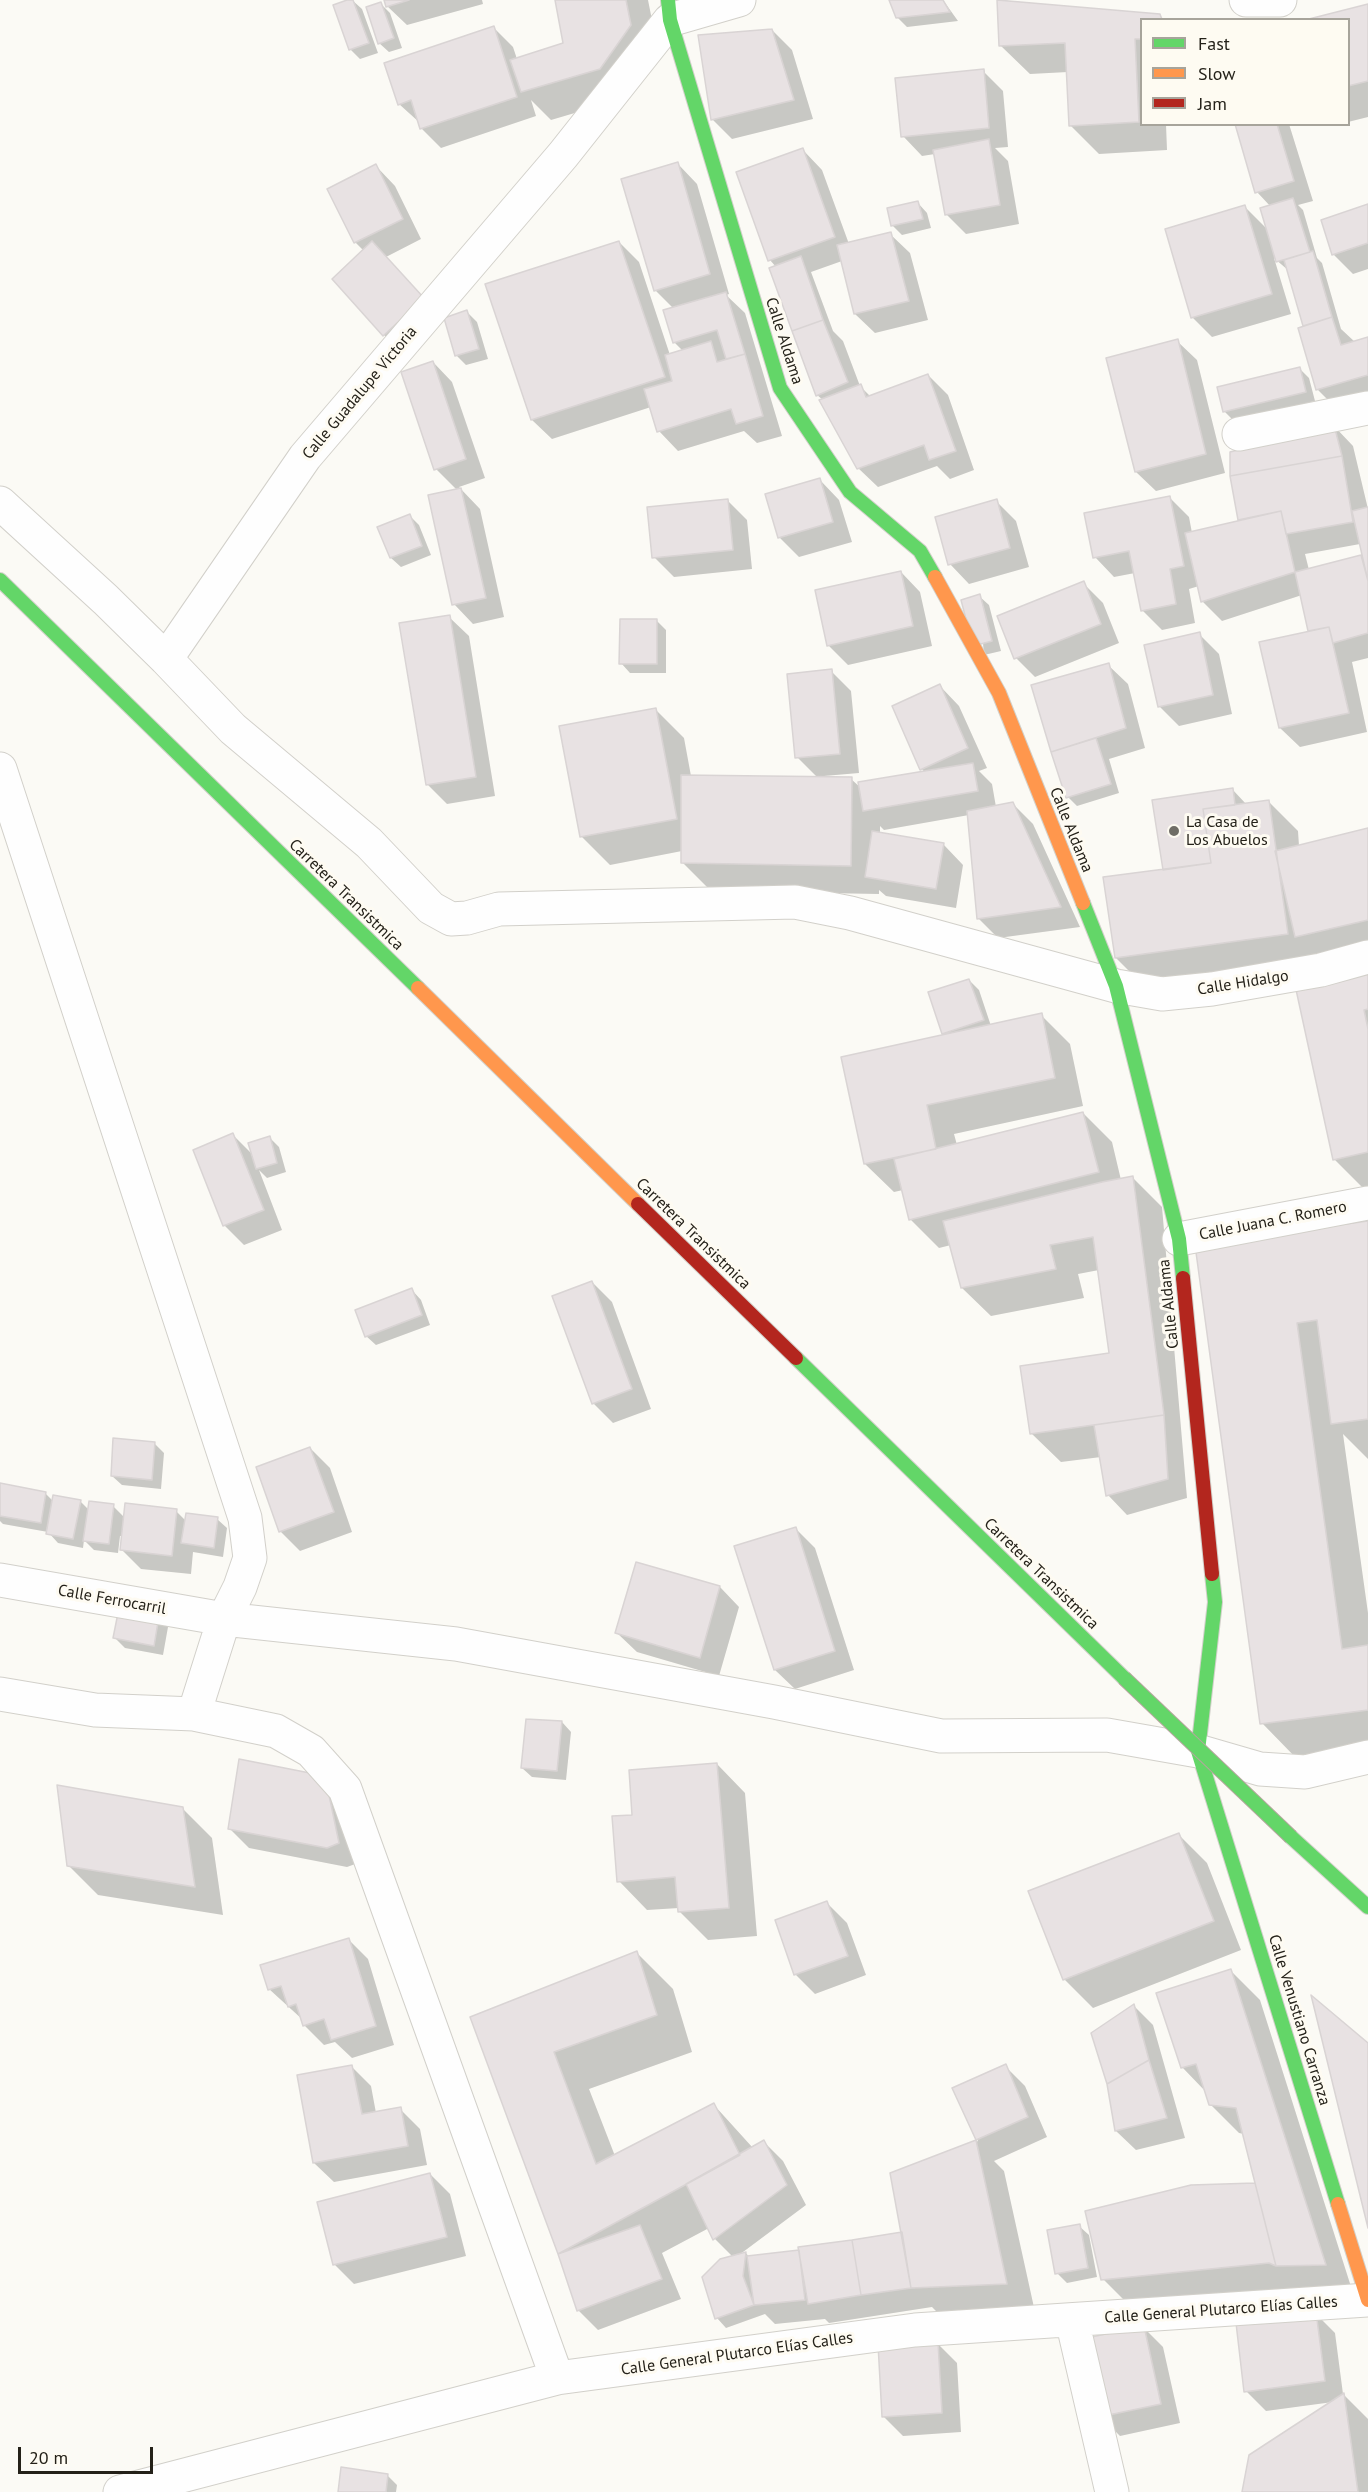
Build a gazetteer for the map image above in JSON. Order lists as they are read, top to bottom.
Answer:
{
  "streets": {
    "street": [
      "Calle Aldama",
      "Calle Guadalupe Victoria",
      "Carretera Transistmica",
      "Calle Hidalgo",
      "Calle Juana C. Romero",
      "Calle Ferrocarril",
      "Calle Venustiano Carranza",
      "Calle General Plutarco Elías Calles"
    ]
  },
  "crossings": [
    ["Calle Aldama", "Calle Guadalupe Victoria"],
    ["Calle Aldama", "Calle Hidalgo"],
    ["Calle Aldama", "Calle Juana C. Romero"],
    ["Calle Aldama", "Calle Ferrocarril"],
    ["Calle Aldama", "Calle Venustiano Carranza"],
    ["Calle Guadalupe Victoria", "Calle Hidalgo"],
    ["Calle Ferrocarril", "Calle Venustiano Carranza"],
    ["Calle Venustiano Carranza", "Calle General Plutarco Elías Calles"]
  ],
  "places": ["La Casa de Los Abuelos"],
  "legend": ["Fast", "Slow", "Jam"],
  "scale_bar": "20 m"
}
